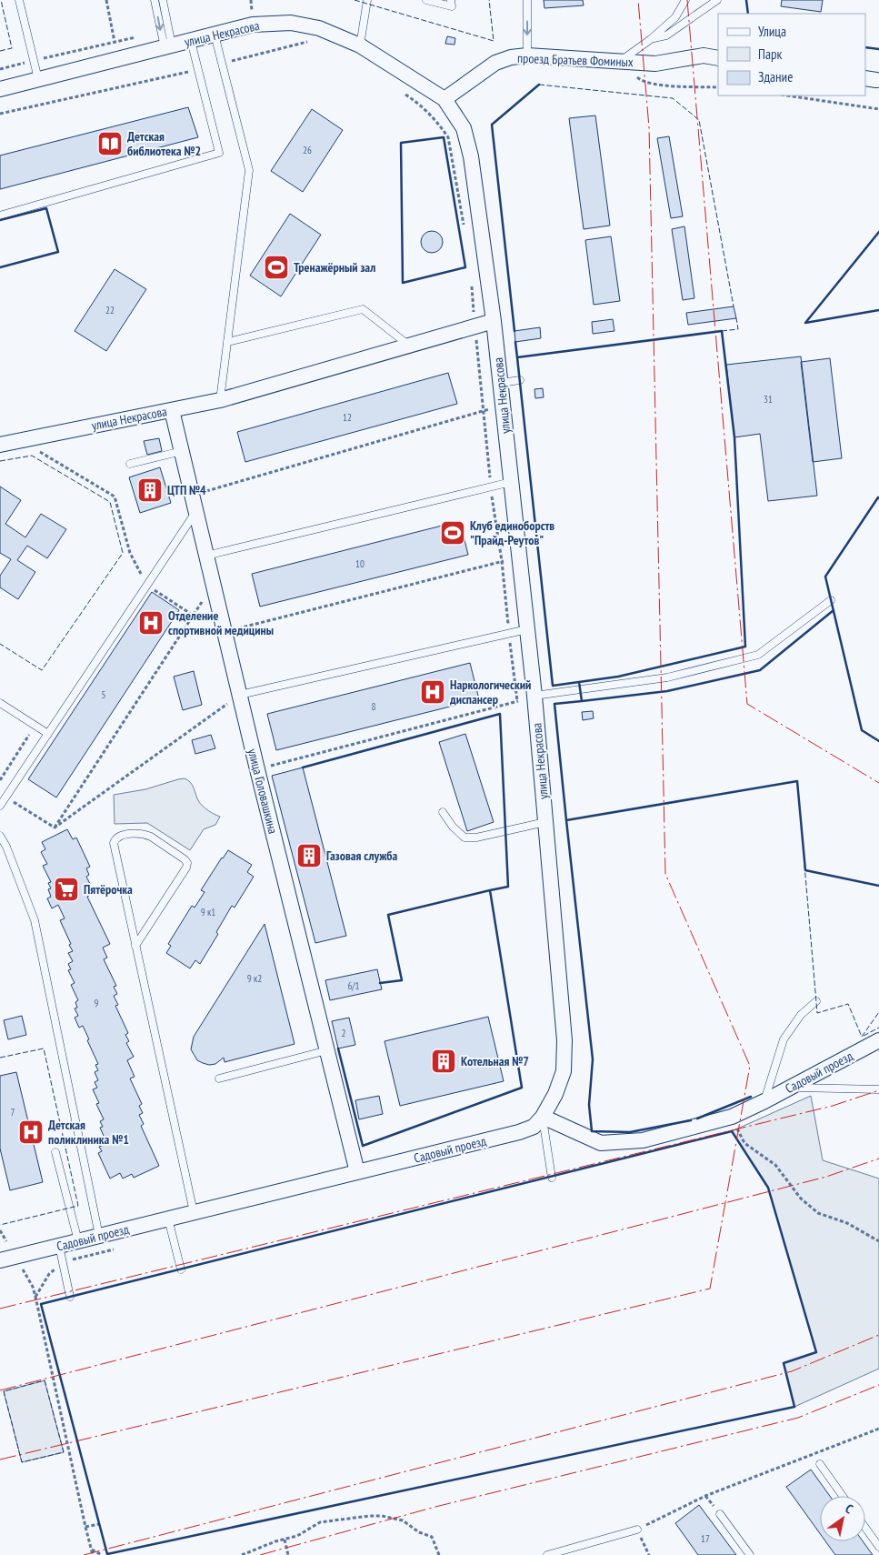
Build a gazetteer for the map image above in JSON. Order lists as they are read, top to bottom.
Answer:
{
  "streets": {
    "street": [
      "улица Некрасова",
      "проезд Братьев Фоминых",
      "улица Головашкина",
      "Садовый проезд"
    ]
  },
  "crossings": [
    ["улица Некрасова", "проезд Братьев Фоминых"],
    ["улица Некрасова", "улица Головашкина"],
    ["улица Некрасова", "Садовый проезд"],
    ["улица Головашкина", "Садовый проезд"]
  ],
  "places": {
    "library": ["Детская библиотека №2"],
    "sports": ["Тренажёрный зал", "Клуб единоборств \"Прайд-Реутов\""],
    "building": ["ЦТП №4", "Газовая служба", "Котельная №7"],
    "hospital": ["Отделение спортивной медицины", "Наркологический диспансер", "Детская поликлиника №1"],
    "supermarket": ["Пятёрочка"]
  },
  "house_numbers": [
    "26",
    "22",
    "31",
    "12",
    "10",
    "5",
    "8",
    "9 к1",
    "9 к2",
    "6/1",
    "9",
    "2",
    "7",
    "17"
  ],
  "legend": ["Улица", "Парк", "Здание"],
  "north": "top right"
}
